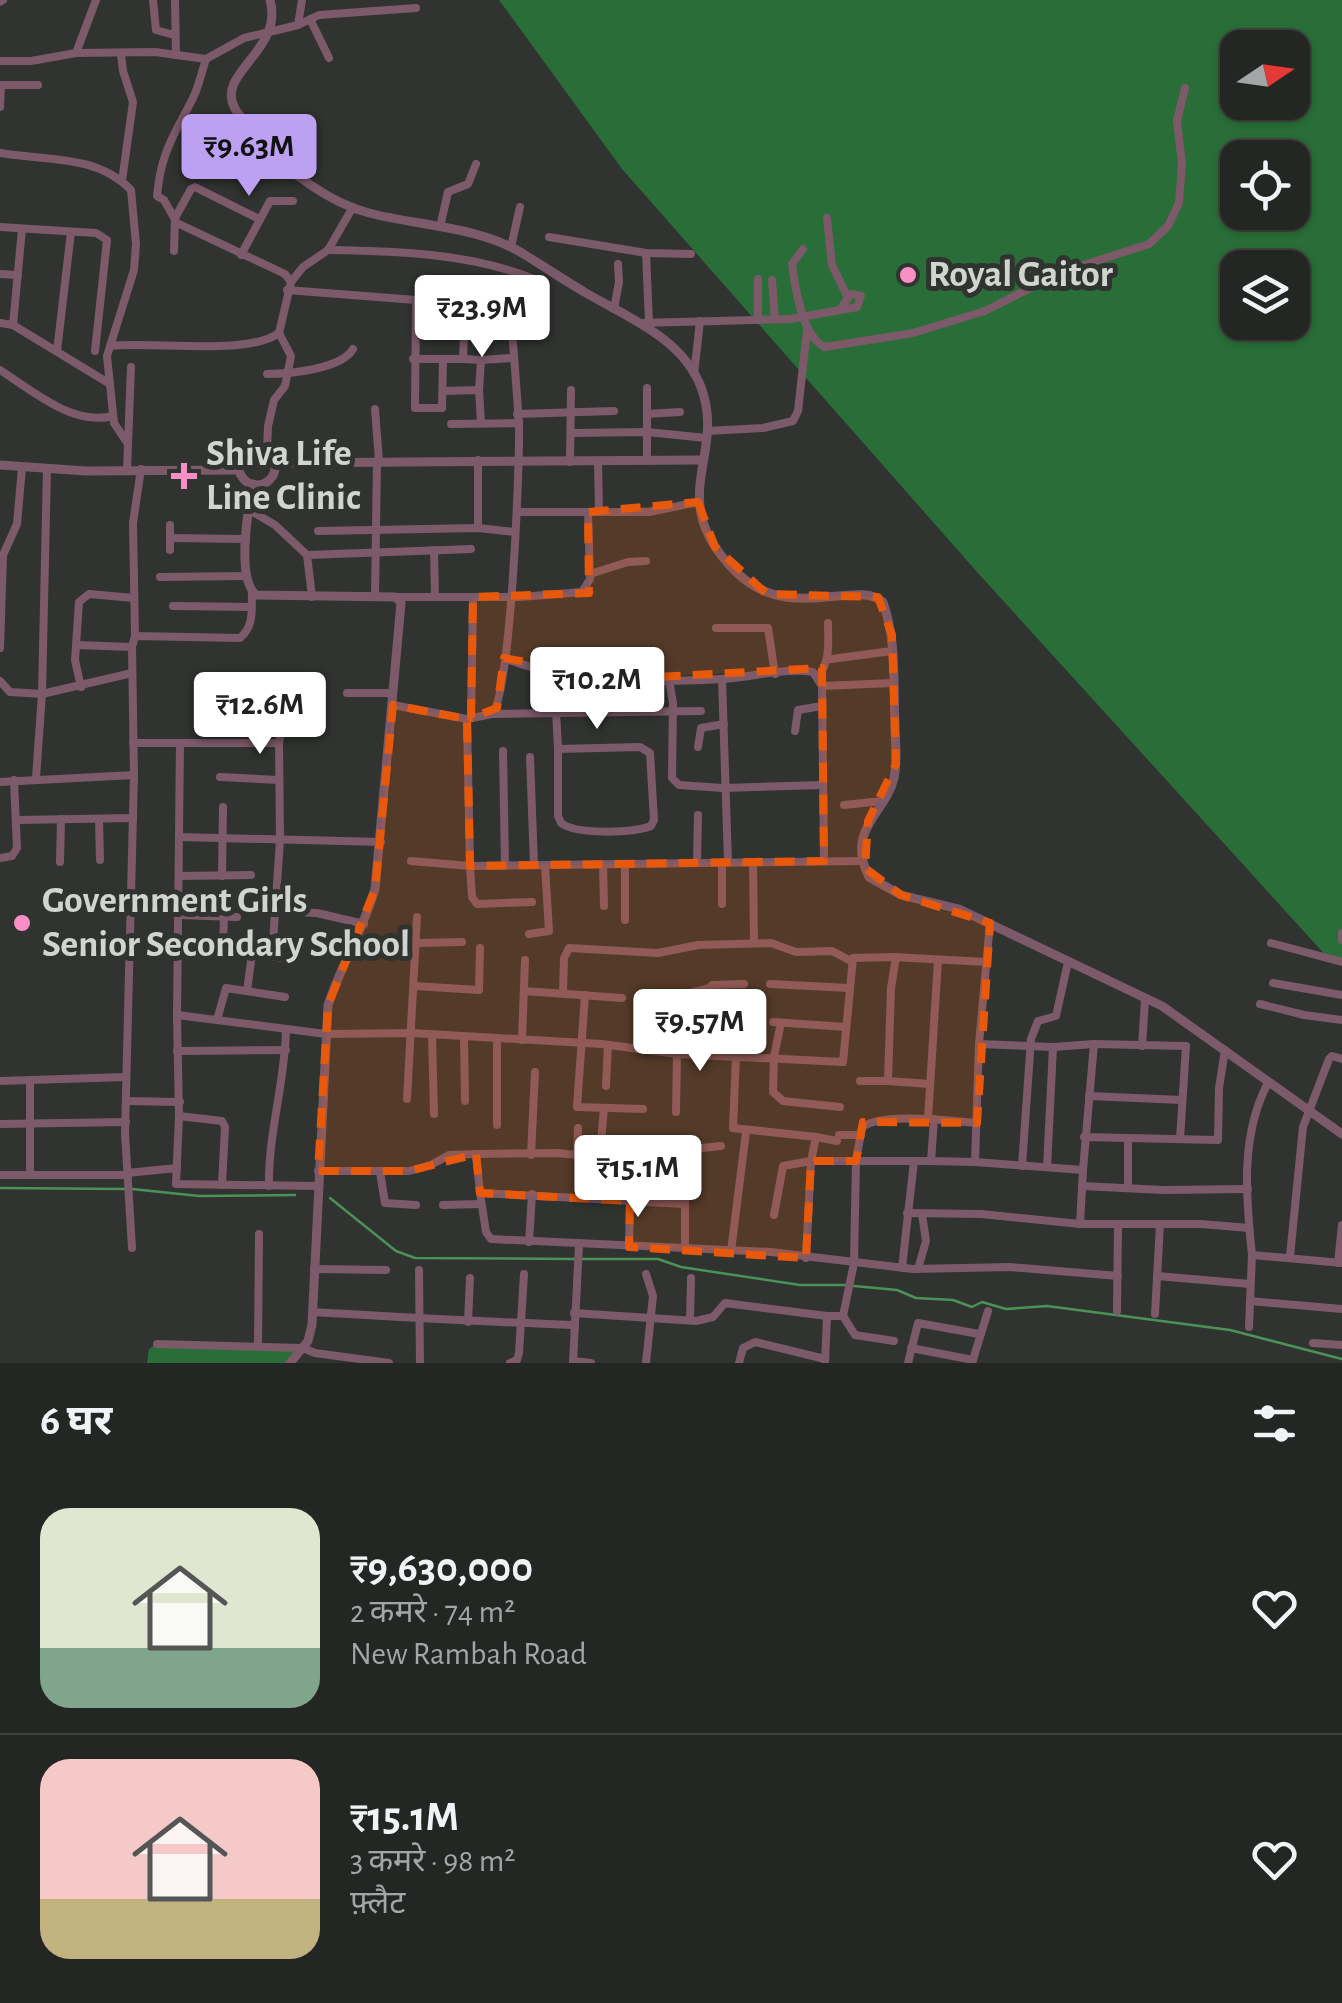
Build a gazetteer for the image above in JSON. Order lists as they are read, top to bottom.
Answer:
{
  "places": {
    "other": ["Royal Gaitor", "Government Girls Senior Secondary School"],
    "health": ["Shiva Life Line Clinic"]
  },
  "north": "right",
  "page": {
    "price": [
      "₹9.63M",
      "₹23.9M",
      "₹10.2M",
      "₹12.6M",
      "₹9.57M",
      "₹15.1M"
    ],
    "heading": "6 घर",
    "list": [
      {
        "name": "₹9,630,000",
        "note": "2 कमरे · 74 m² · New Rambah Road"
      },
      {
        "name": "₹15.1M",
        "note": "3 कमरे · 98 m² · फ़्लैट"
      }
    ]
  }
}
